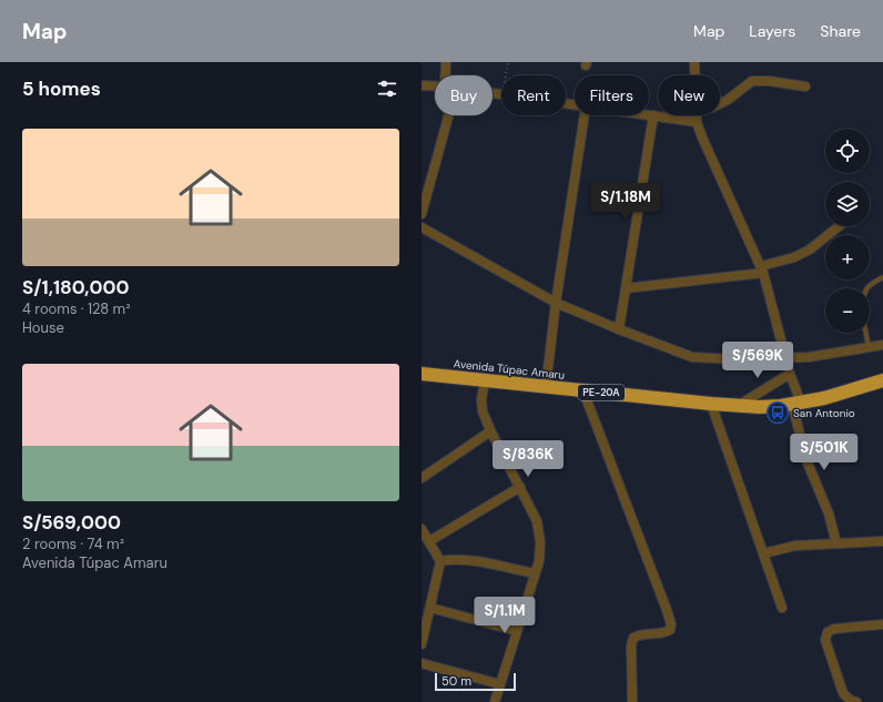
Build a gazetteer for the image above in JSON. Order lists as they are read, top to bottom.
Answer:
{
  "streets": {
    "highway": ["Avenida Túpac Amaru", "PE-20A"]
  },
  "places": {
    "bus stop": ["San Antonio"]
  },
  "scale_bar": "50 m",
  "page": {
    "header": "Map",
    "nav": ["Map", "Layers", "Share"],
    "heading": "5 homes",
    "chip": [
      "Buy",
      "Rent",
      "Filters",
      "New"
    ],
    "list": [
      {
        "name": "S/1,180,000",
        "note": "4 rooms · 128 m² · House"
      },
      {
        "name": "S/569,000",
        "note": "2 rooms · 74 m² · Avenida Túpac Amaru"
      }
    ],
    "map_buttons": ["+", "−"],
    "price": [
      "S/1.18M",
      "S/569K",
      "S/501K",
      "S/836K",
      "S/1.1M"
    ],
    "scale": "50 m"
  }
}
